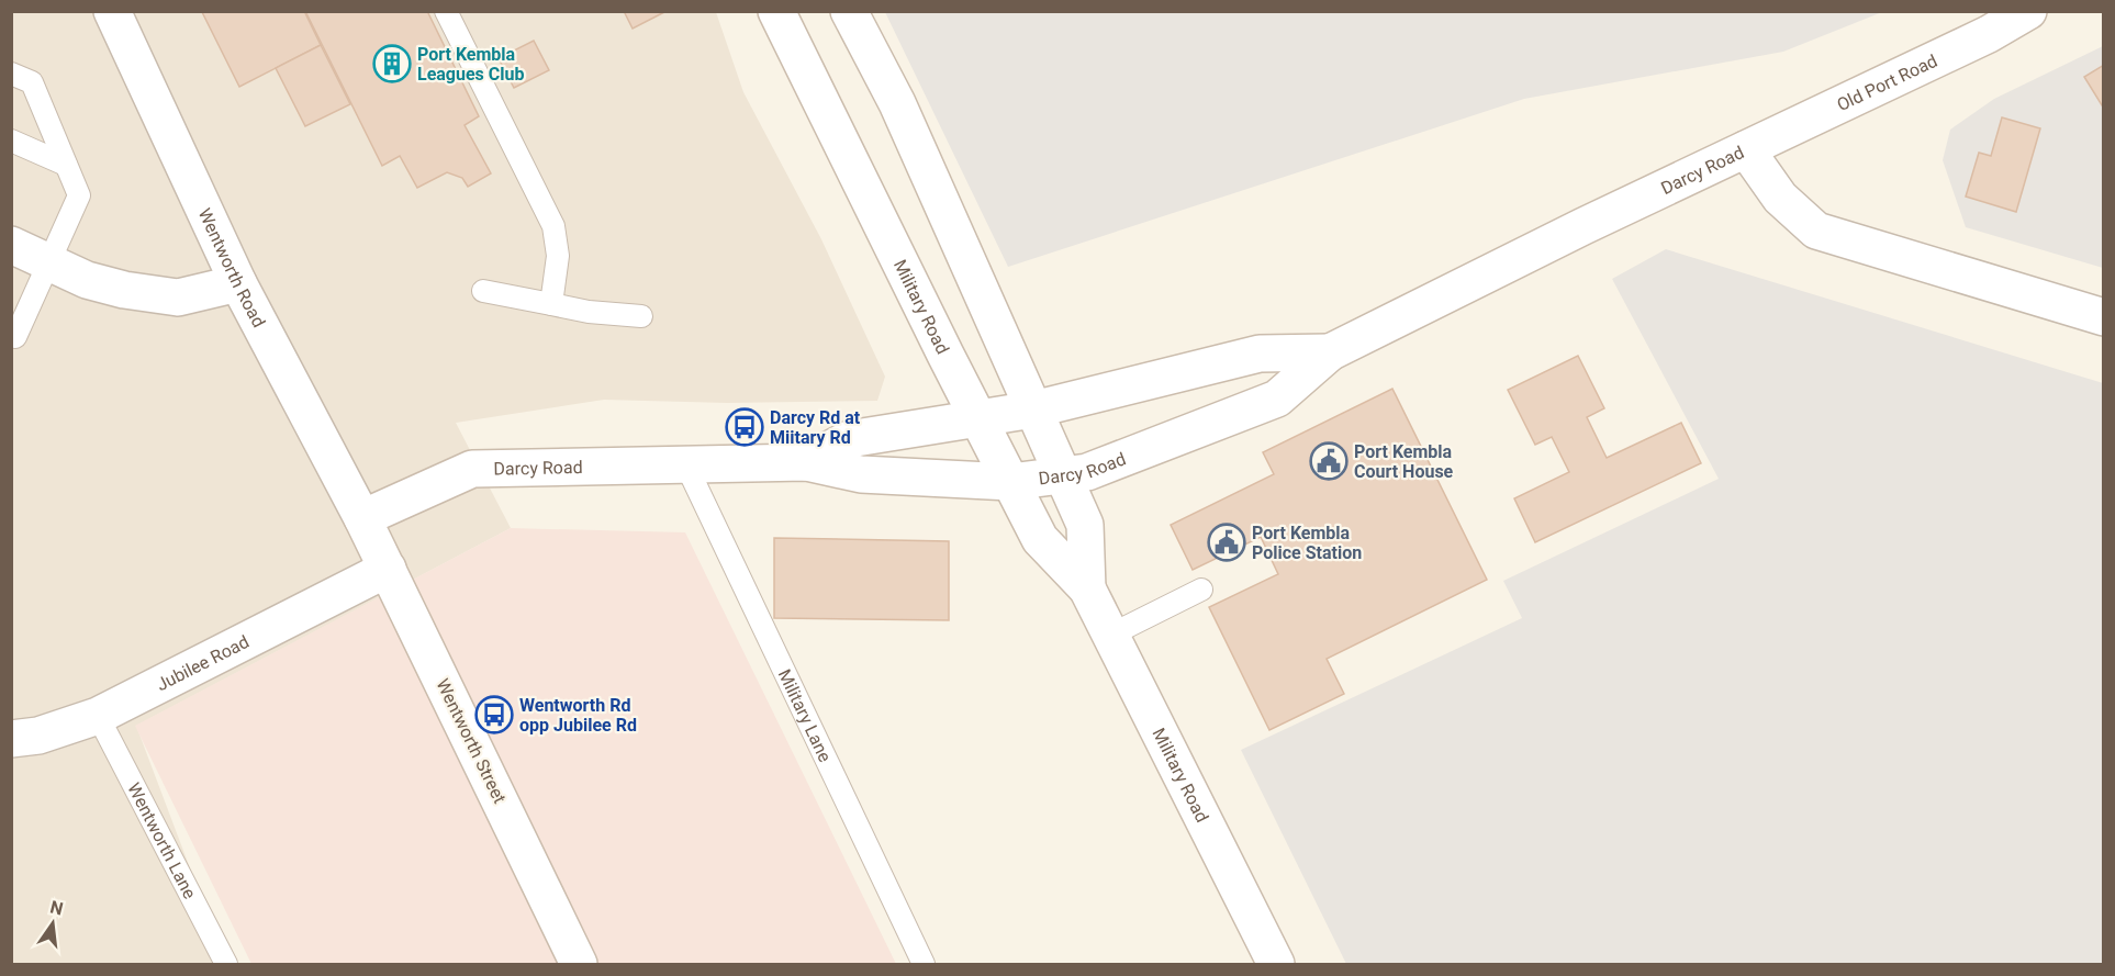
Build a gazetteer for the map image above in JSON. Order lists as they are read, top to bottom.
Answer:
{
  "streets": {
    "street": [
      "Old Port Road",
      "Darcy Road",
      "Wentworth Road",
      "Military Road",
      "Jubilee Road",
      "Wentworth Street"
    ],
    "lane": ["Military Lane", "Wentworth Lane"]
  },
  "crossings": [
    ["Old Port Road", "Darcy Road"],
    ["Darcy Road", "Wentworth Road"],
    ["Darcy Road", "Military Road"],
    ["Darcy Road", "Military Lane"],
    ["Darcy Road", "Wentworth Street"],
    ["Wentworth Road", "Wentworth Street"],
    ["Jubilee Road", "Wentworth Street"],
    ["Jubilee Road", "Wentworth Lane"]
  ],
  "places": {
    "building": ["Port Kembla Leagues Club"],
    "bus stop": ["Darcy Rd at Miitary Rd", "Wentworth Rd opp Jubilee Rd"],
    "public building": ["Port Kembla Court House", "Port Kembla Police Station"]
  },
  "north": "top"
}
